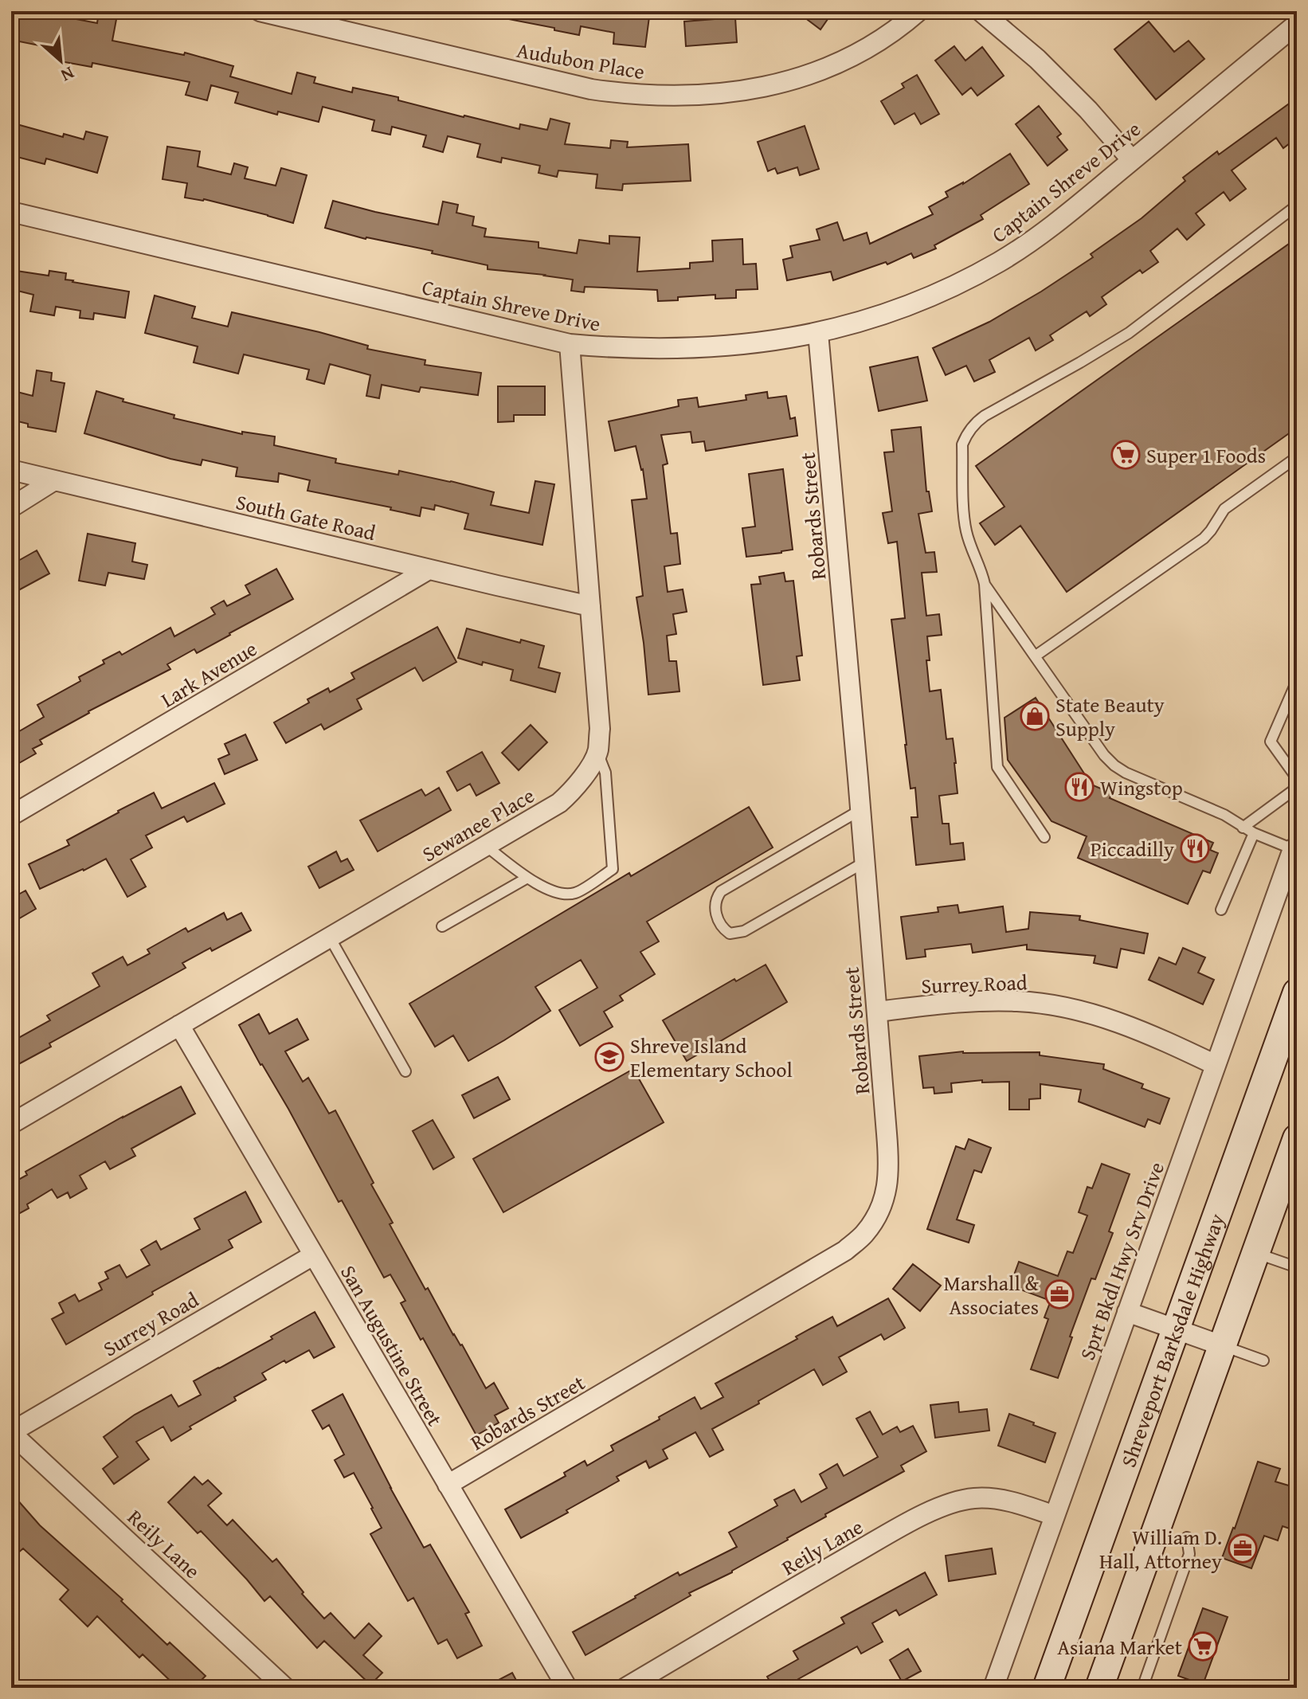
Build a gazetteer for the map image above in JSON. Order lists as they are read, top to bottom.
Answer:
{
  "streets": {
    "main road": ["Shreveport Barksdale Highway"],
    "street": [
      "Audubon Place",
      "Captain Shreve Drive",
      "Robards Street",
      "South Gate Road",
      "Lark Avenue",
      "Sewanee Place",
      "Surrey Road",
      "Sprt Bkdl Hwy Srv Drive",
      "San Augustine Street",
      "Reily Lane"
    ]
  },
  "crossings": [
    ["Captain Shreve Drive", "Robards Street"],
    ["Captain Shreve Drive", "Sewanee Place"],
    ["Robards Street", "Surrey Road"],
    ["Robards Street", "San Augustine Street"],
    ["South Gate Road", "Lark Avenue"],
    ["South Gate Road", "Sewanee Place"],
    ["Sewanee Place", "San Augustine Street"],
    ["Surrey Road", "Sprt Bkdl Hwy Srv Drive"],
    ["Surrey Road", "San Augustine Street"],
    ["Surrey Road", "Reily Lane"],
    ["Sprt Bkdl Hwy Srv Drive", "Reily Lane"]
  ],
  "places": {
    "supermarket": ["Super 1 Foods", "Asiana Market"],
    "shop": ["State Beauty Supply"],
    "restaurant": ["Wingstop", "Piccadilly"],
    "school or university": ["Shreve Island Elementary School"],
    "office": ["Marshall & Associates", "William D. Hall, Attorney"]
  },
  "north": "bottom right"
}
